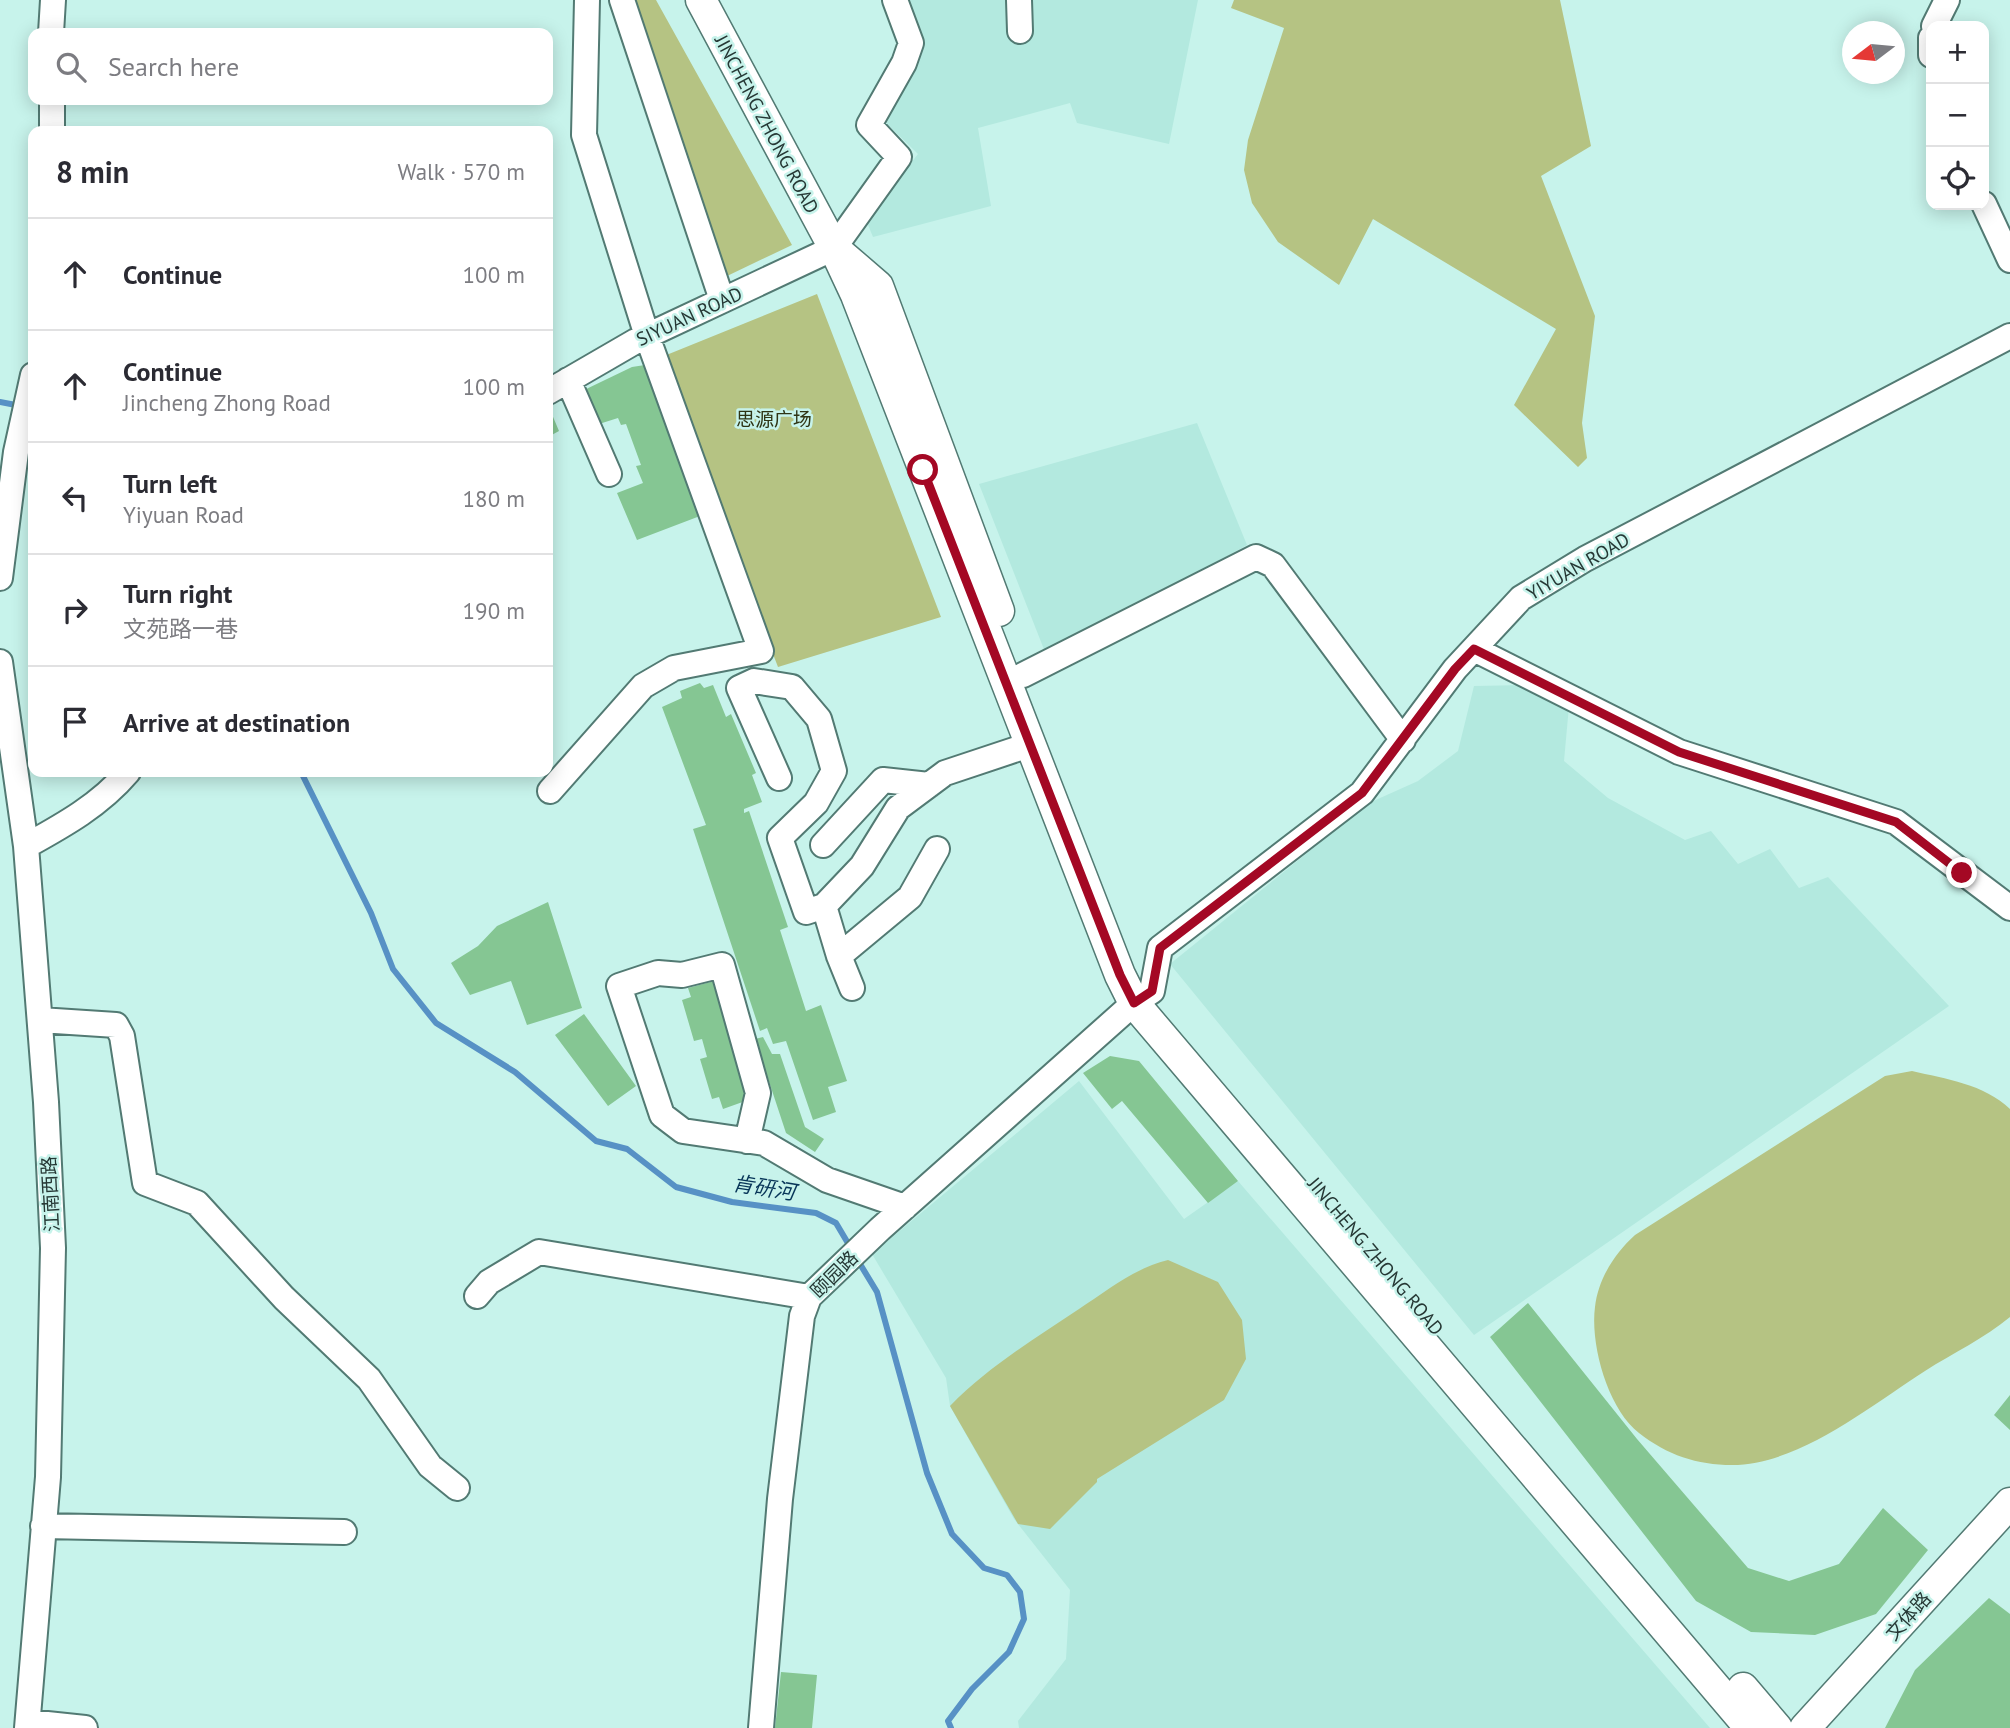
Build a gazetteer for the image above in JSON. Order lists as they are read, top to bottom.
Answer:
{
  "streets": {
    "main road": ["JINCHENG ZHONG ROAD", "文体路"],
    "street": [
      "SIYUAN ROAD",
      "YIYUAN ROAD",
      "江南西路",
      "颐园路"
    ]
  },
  "crossings": [
    ["JINCHENG ZHONG ROAD", "SIYUAN ROAD"],
    ["JINCHENG ZHONG ROAD", "YIYUAN ROAD"],
    ["JINCHENG ZHONG ROAD", "颐园路"],
    ["YIYUAN ROAD", "颐园路"]
  ],
  "water": ["肯研河"],
  "parks": ["思源广场"],
  "north": "left",
  "page": {
    "map_buttons": ["+", "−"],
    "search": "Search here",
    "heading": ["8 min", "Walk · 570 m"],
    "list": [
      ["Continue", "100 m"],
      ["Continue", "Jincheng Zhong Road", "100 m"],
      ["Turn left", "Yiyuan Road", "180 m"],
      ["Turn right", "文苑路一巷", "190 m"],
      "Arrive at destination"
    ]
  }
}
